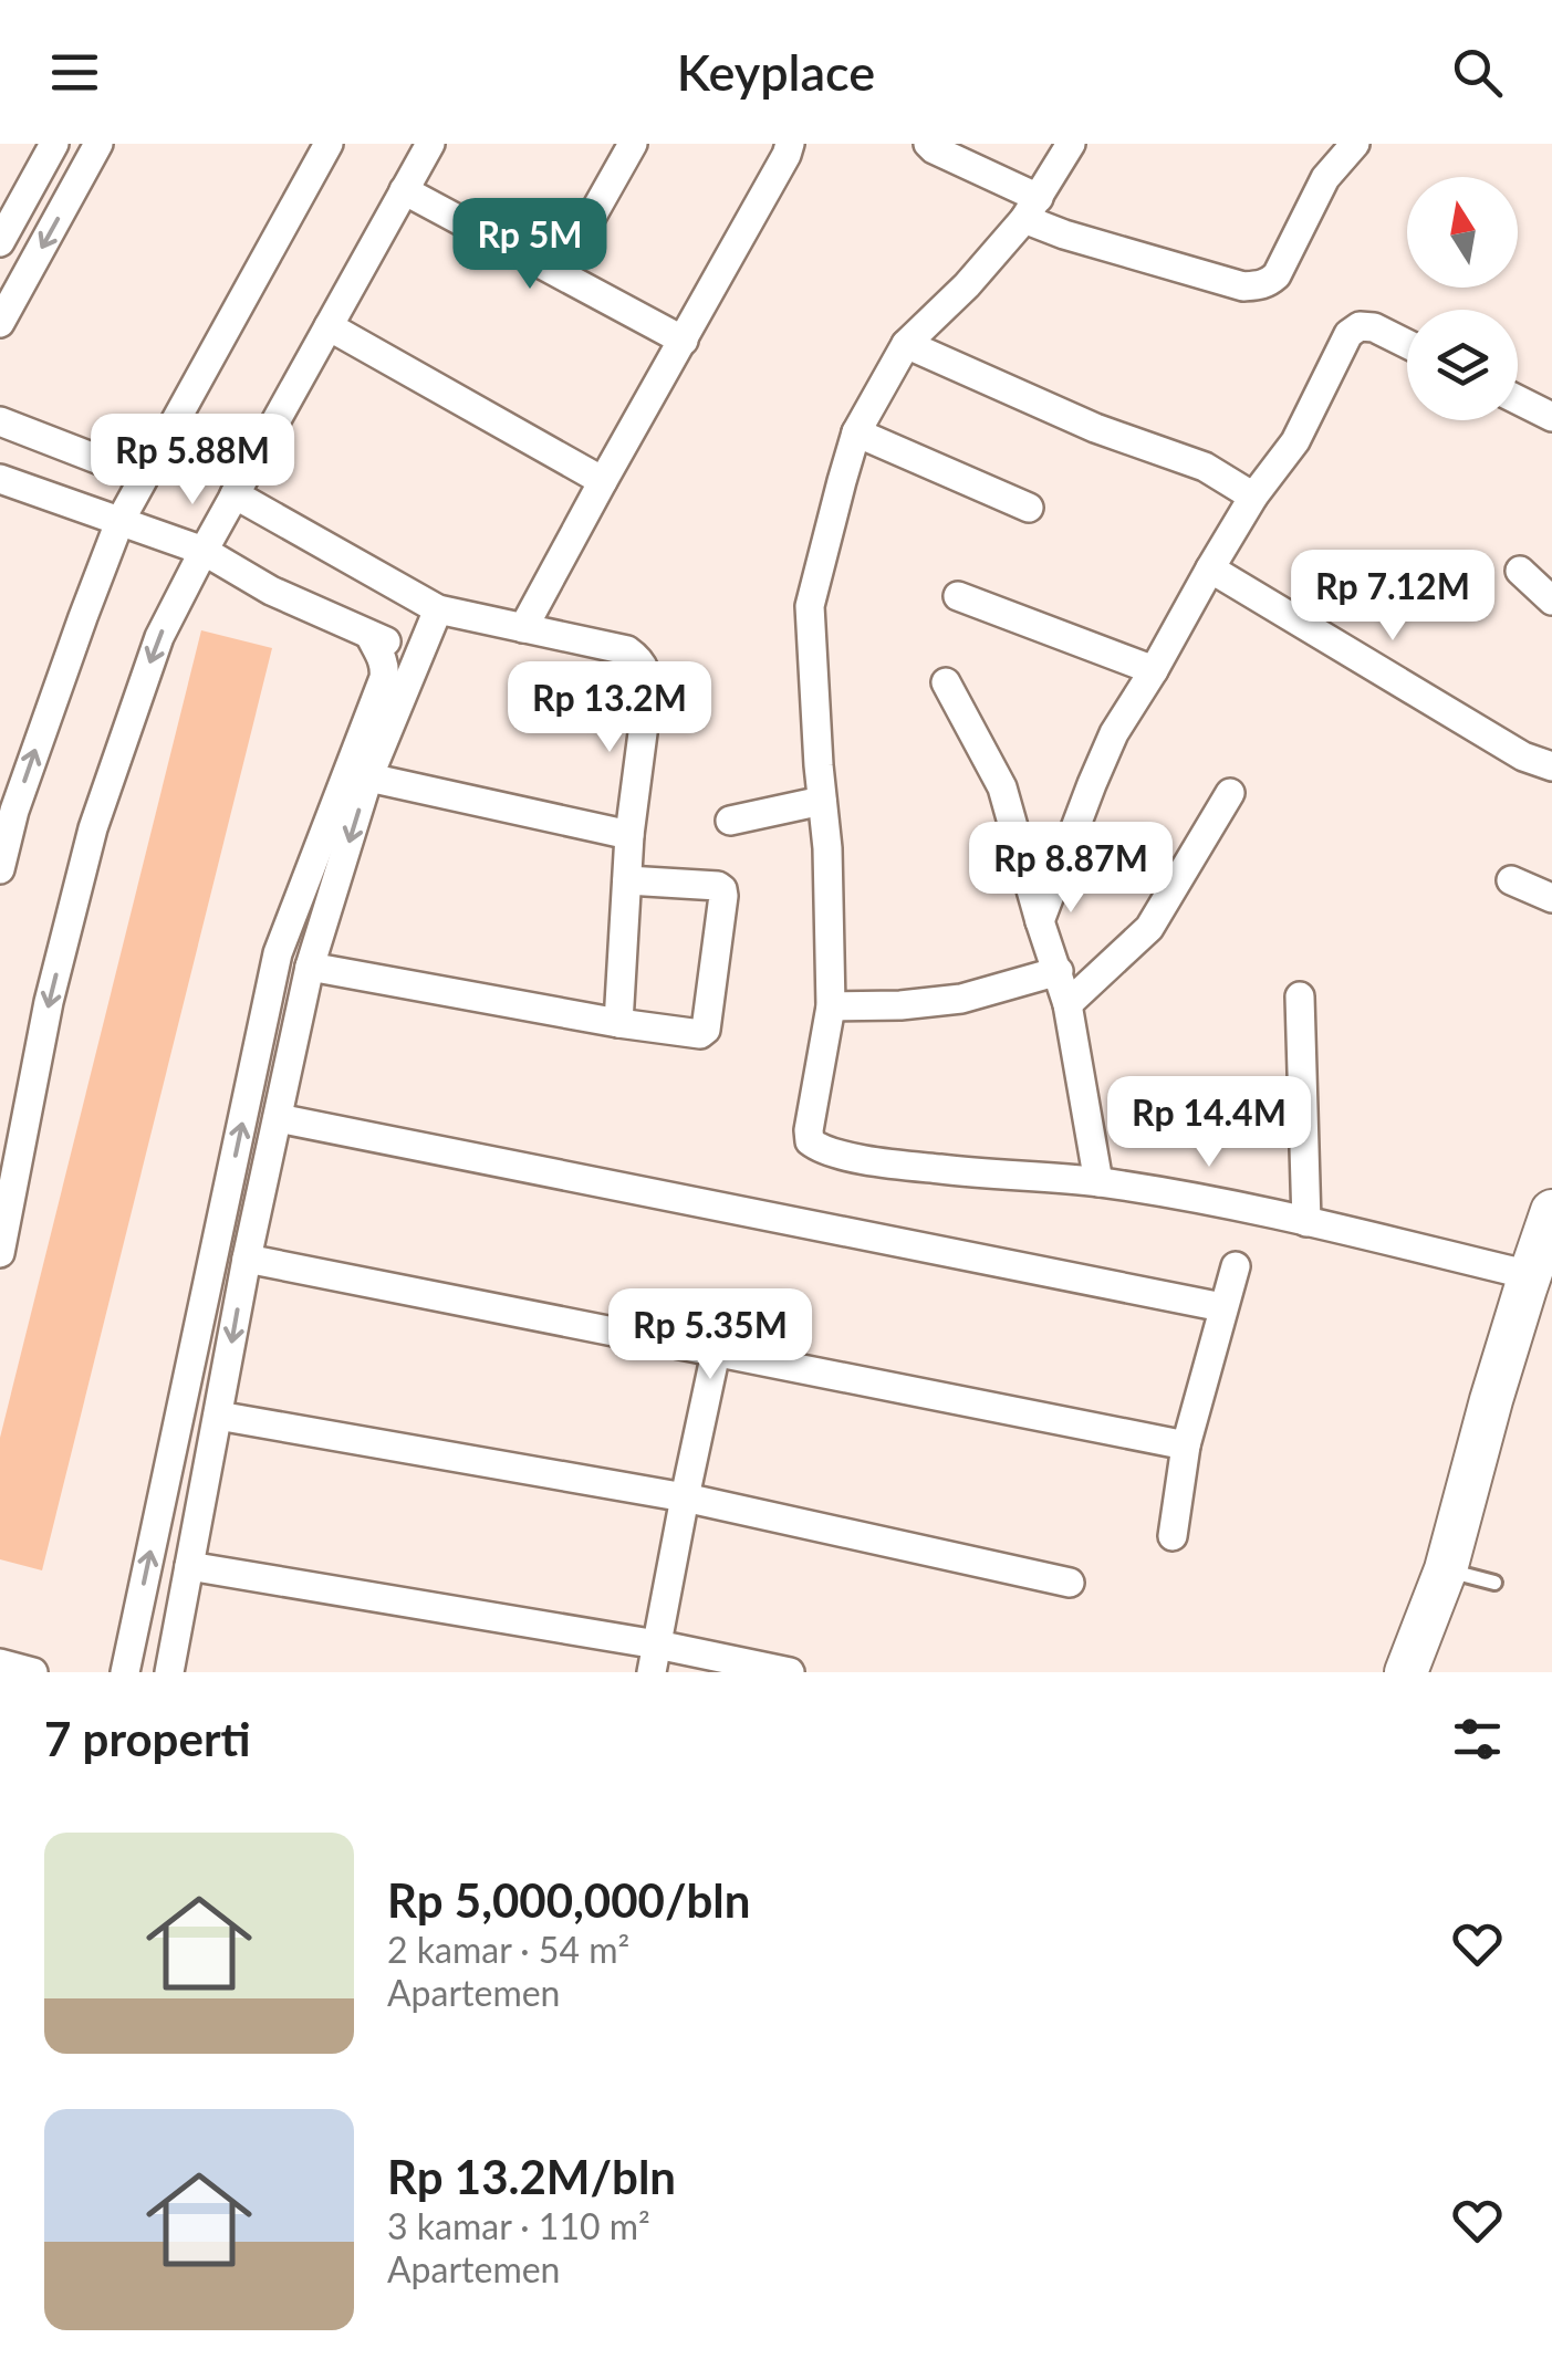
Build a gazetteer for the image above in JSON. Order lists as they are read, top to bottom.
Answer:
{
  "north": "top",
  "page": {
    "header": "Keyplace",
    "price": [
      "Rp 5M",
      "Rp 5.88M",
      "Rp 7.12M",
      "Rp 13.2M",
      "Rp 8.87M",
      "Rp 14.4M",
      "Rp 5.35M"
    ],
    "heading": "7 properti",
    "list": [
      {
        "name": "Rp 5,000,000/bln",
        "note": "2 kamar · 54 m² · Apartemen"
      },
      {
        "name": "Rp 13.2M/bln",
        "note": "3 kamar · 110 m² · Apartemen"
      }
    ]
  }
}
